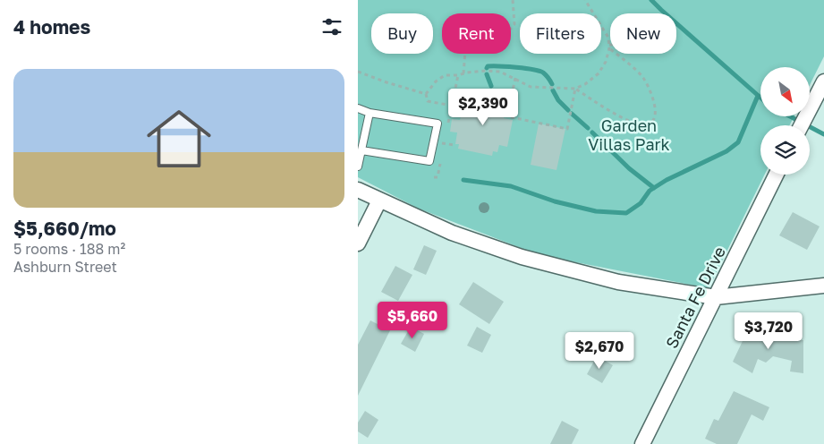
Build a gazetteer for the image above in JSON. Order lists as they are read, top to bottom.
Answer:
{
  "streets": {
    "street": ["Santa Fe Drive"]
  },
  "parks": ["Garden Villas Park"],
  "north": "bottom right",
  "page": {
    "heading": "4 homes",
    "chip": [
      "Buy",
      "Rent",
      "Filters",
      "New"
    ],
    "list": [
      {
        "name": "$5,660/mo",
        "note": "5 rooms · 188 m² · Ashburn Street"
      }
    ],
    "price": [
      "$2,390",
      "$5,660",
      "$3,720",
      "$2,670"
    ]
  }
}
